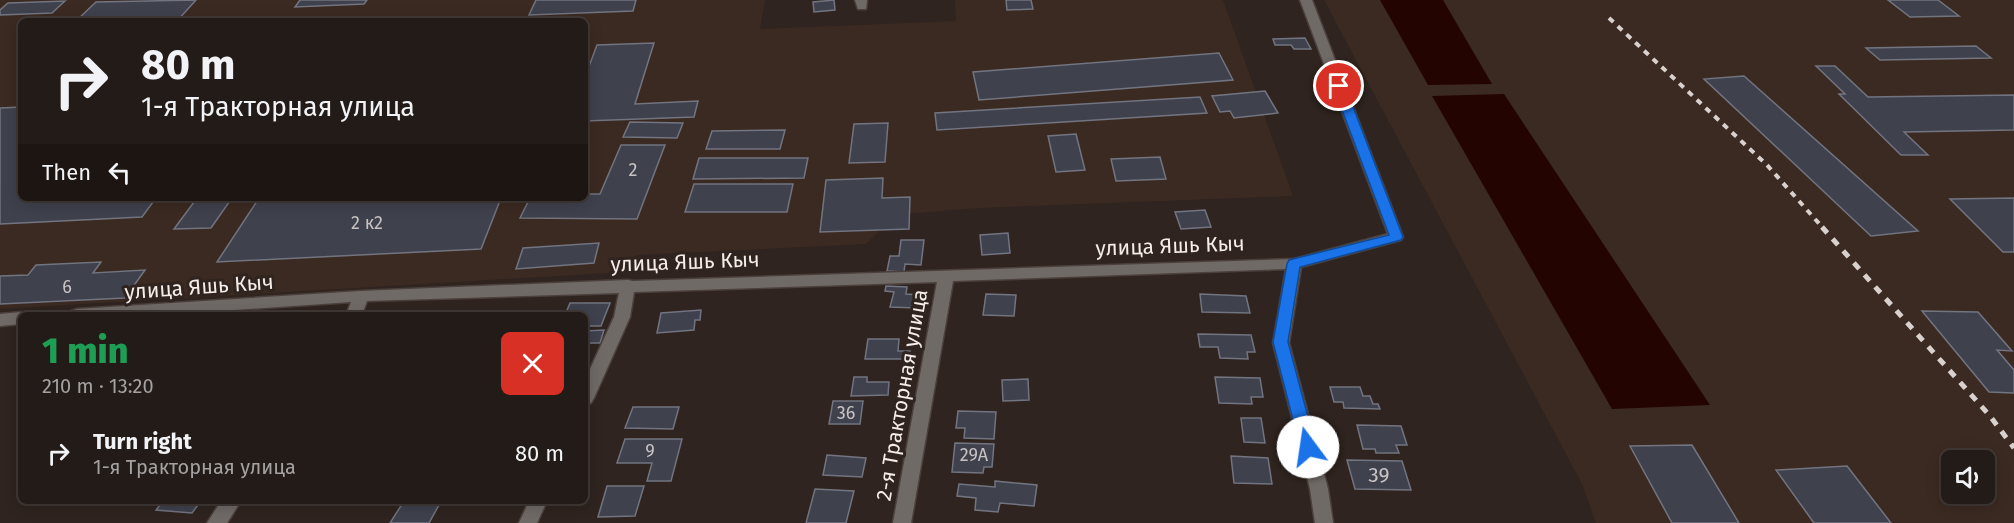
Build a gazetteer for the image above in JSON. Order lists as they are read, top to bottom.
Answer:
{
  "streets": {
    "street": ["улица Яшь Кыч", "2-я Тракторная улица"]
  },
  "crossings": [
    ["улица Яшь Кыч", "2-я Тракторная улица"]
  ],
  "house_numbers": [
    "2",
    "2 к2",
    "6",
    "36",
    "9",
    "29А",
    "39"
  ],
  "page": {
    "turn": ["80 m", "1-я Тракторная улица"],
    "then": "Then",
    "heading": ["1 min", "210 m · 13:20"],
    "list": [
      {
        "name": "Turn right",
        "note": "1-я Тракторная улица",
        "value": "80 m"
      }
    ]
  }
}
